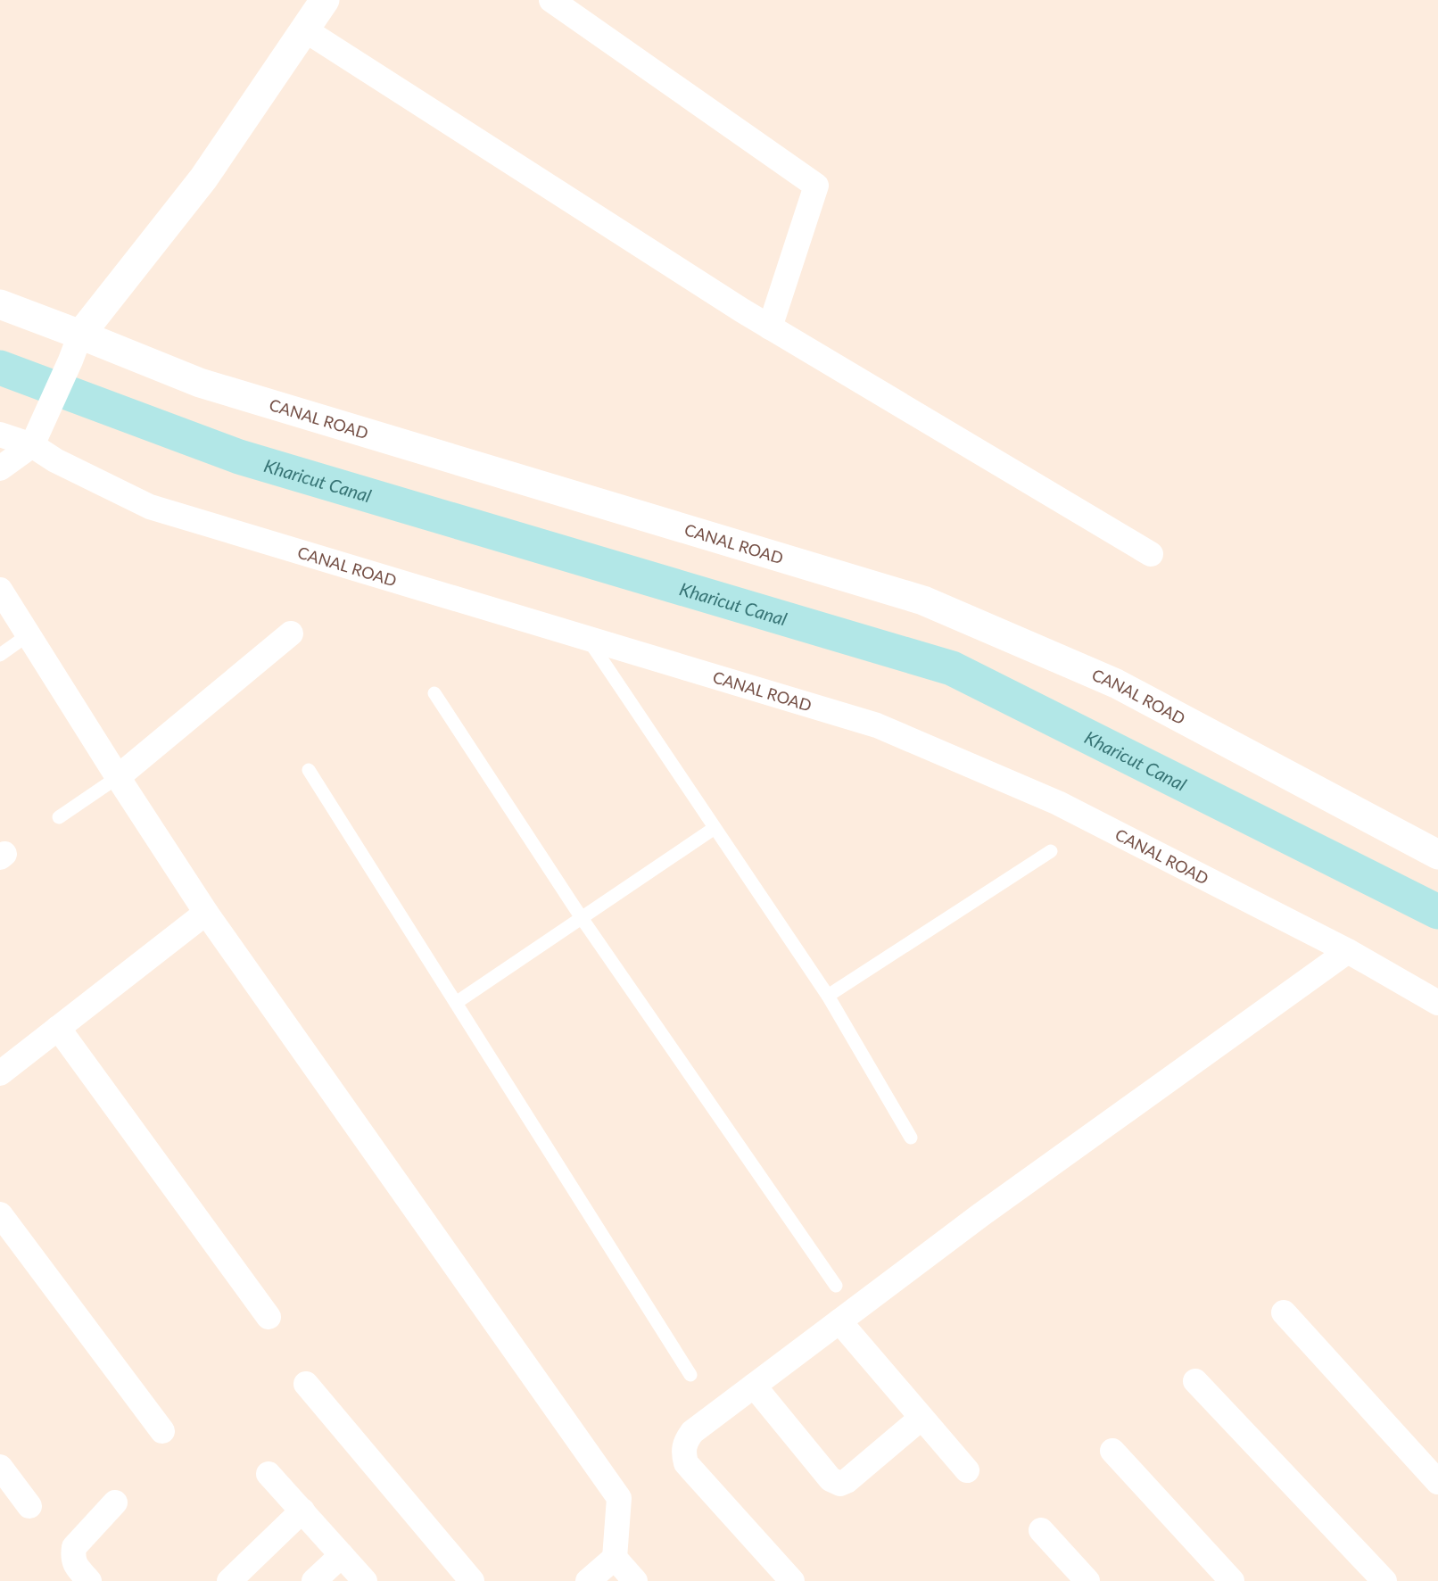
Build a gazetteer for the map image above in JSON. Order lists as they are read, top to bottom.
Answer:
{
  "streets": {
    "street": ["CANAL ROAD"]
  },
  "water": ["Kharicut Canal"]
}
